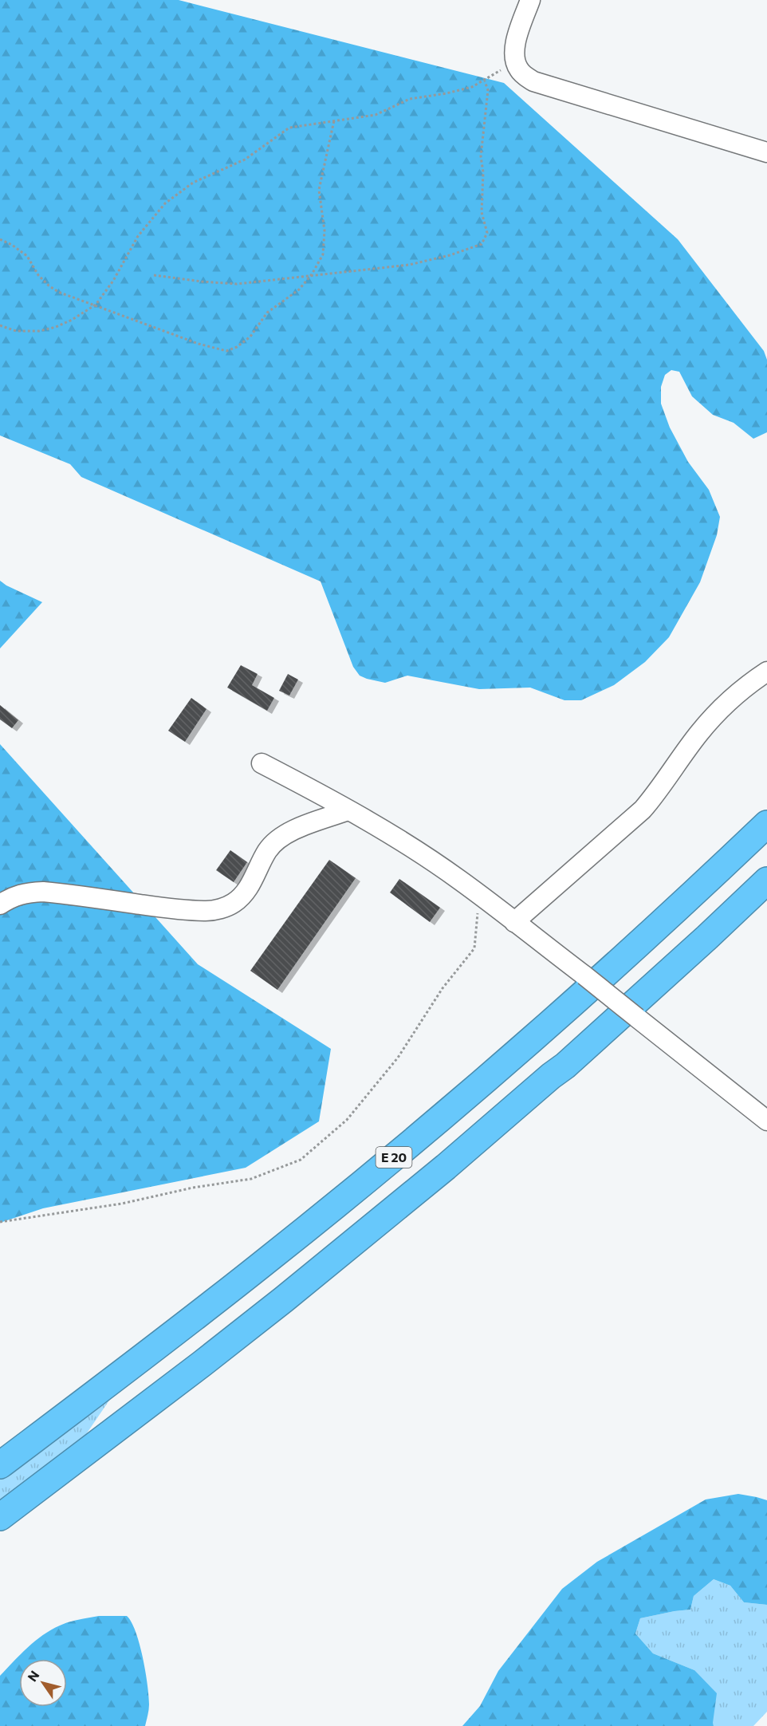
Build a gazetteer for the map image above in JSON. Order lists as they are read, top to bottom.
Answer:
{
  "streets": {
    "highway": ["E 20"]
  },
  "north": "top left"
}
